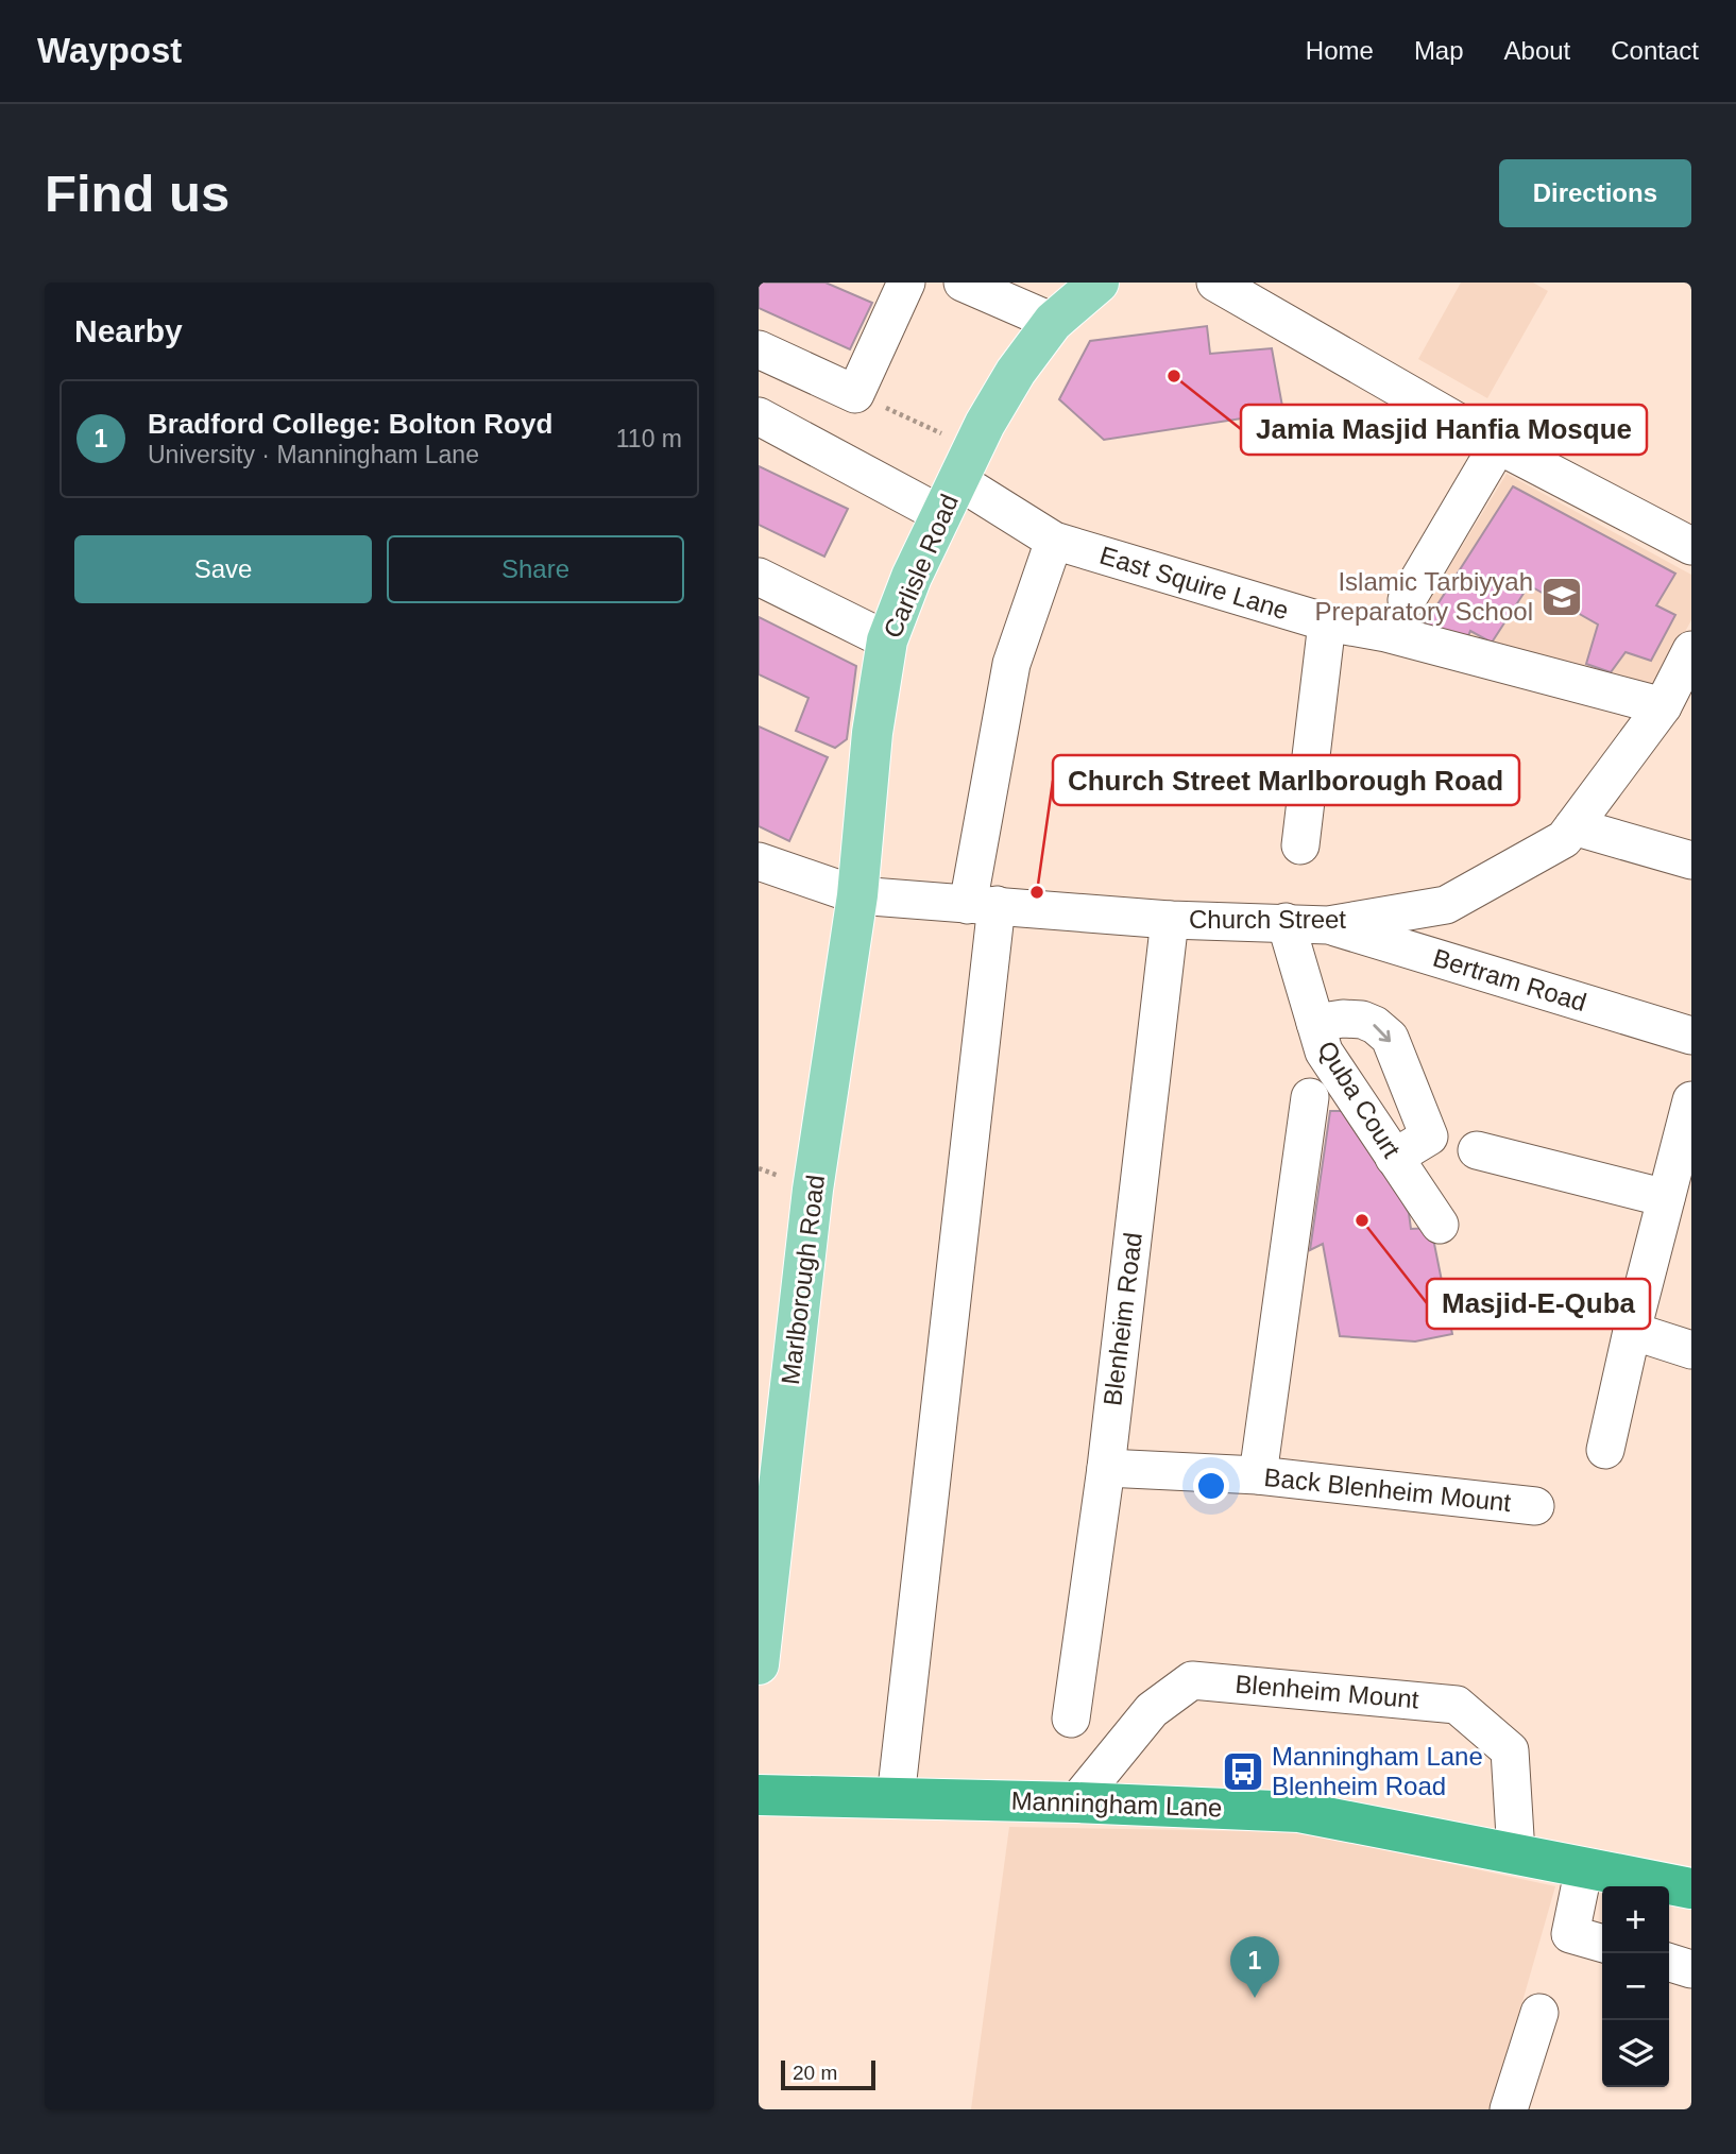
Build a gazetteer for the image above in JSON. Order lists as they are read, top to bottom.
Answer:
{
  "streets": {
    "highway": ["Manningham Lane"],
    "main road": ["Carlisle Road", "Marlborough Road"],
    "street": [
      "East Squire Lane",
      "Church Street",
      "Bertram Road",
      "Quba Court",
      "Blenheim Road",
      "Back Blenheim Mount",
      "Blenheim Mount"
    ]
  },
  "crossings": [
    ["Carlisle Road", "East Squire Lane"],
    ["Carlisle Road", "Church Street"],
    ["Carlisle Road", "Marlborough Road"],
    ["East Squire Lane", "Church Street"],
    ["Church Street", "Bertram Road"],
    ["Church Street", "Quba Court"],
    ["Church Street", "Marlborough Road"],
    ["Church Street", "Blenheim Road"],
    ["Blenheim Road", "Back Blenheim Mount"],
    ["Blenheim Mount", "Manningham Lane"]
  ],
  "places": {
    "other": ["Jamia Masjid Hanfia Mosque", "Church Street Marlborough Road", "Masjid-E-Quba"],
    "school or university": ["Islamic Tarbiyyah Preparatory School"],
    "bus stop": ["Manningham Lane Blenheim Road"]
  },
  "scale_bar": "20 m",
  "page": {
    "header": "Waypost",
    "nav": [
      "Home",
      "Map",
      "About",
      "Contact"
    ],
    "buttons": [
      "Directions",
      ["Save", "Share"]
    ],
    "title": "Find us",
    "heading": "Nearby",
    "list": [
      {
        "mark": "1",
        "name": "Bradford College: Bolton Royd",
        "note": "University · Manningham Lane",
        "value": "110 m"
      }
    ],
    "map_buttons": ["+", "−"],
    "pins": "1",
    "scale": "20 m"
  }
}
